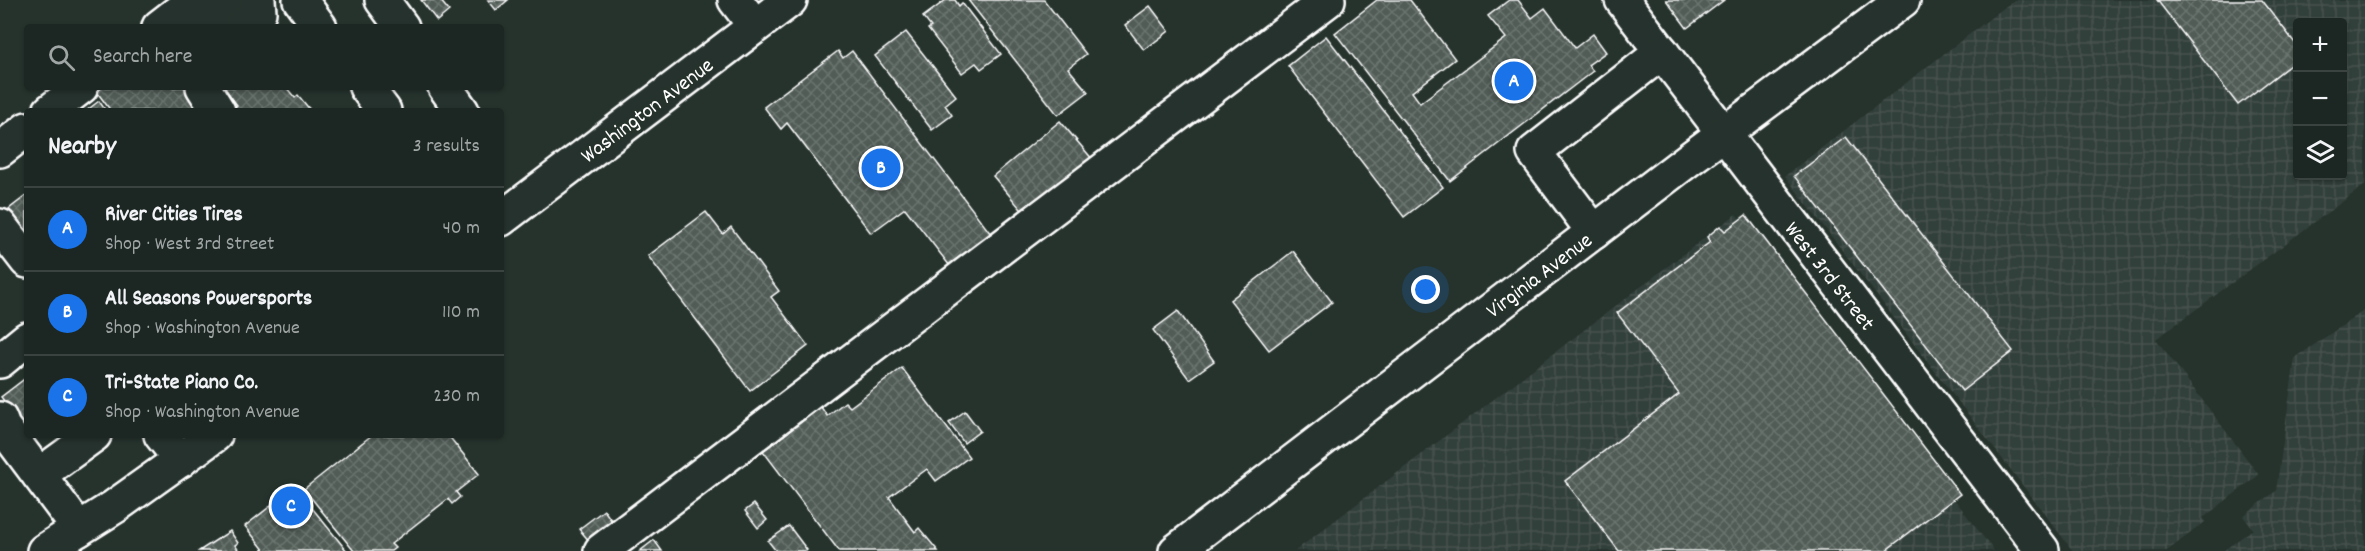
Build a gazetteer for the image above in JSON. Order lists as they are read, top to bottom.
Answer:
{
  "streets": {
    "street": ["Washington Avenue", "Virginia Avenue", "West 3rd Street"]
  },
  "crossings": [
    ["Virginia Avenue", "West 3rd Street"]
  ],
  "page": {
    "map_buttons": ["+", "−"],
    "search": "Search here",
    "pins": ["A", "B", "C"],
    "heading": ["Nearby", "3 results"],
    "list": [
      {
        "mark": "A",
        "name": "River Cities Tires",
        "note": "Shop · West 3rd Street",
        "value": "40 m"
      },
      {
        "mark": "B",
        "name": "All Seasons Powersports",
        "note": "Shop · Washington Avenue",
        "value": "110 m"
      },
      {
        "mark": "C",
        "name": "Tri-State Piano Co.",
        "note": "Shop · Washington Avenue",
        "value": "230 m"
      }
    ]
  }
}
